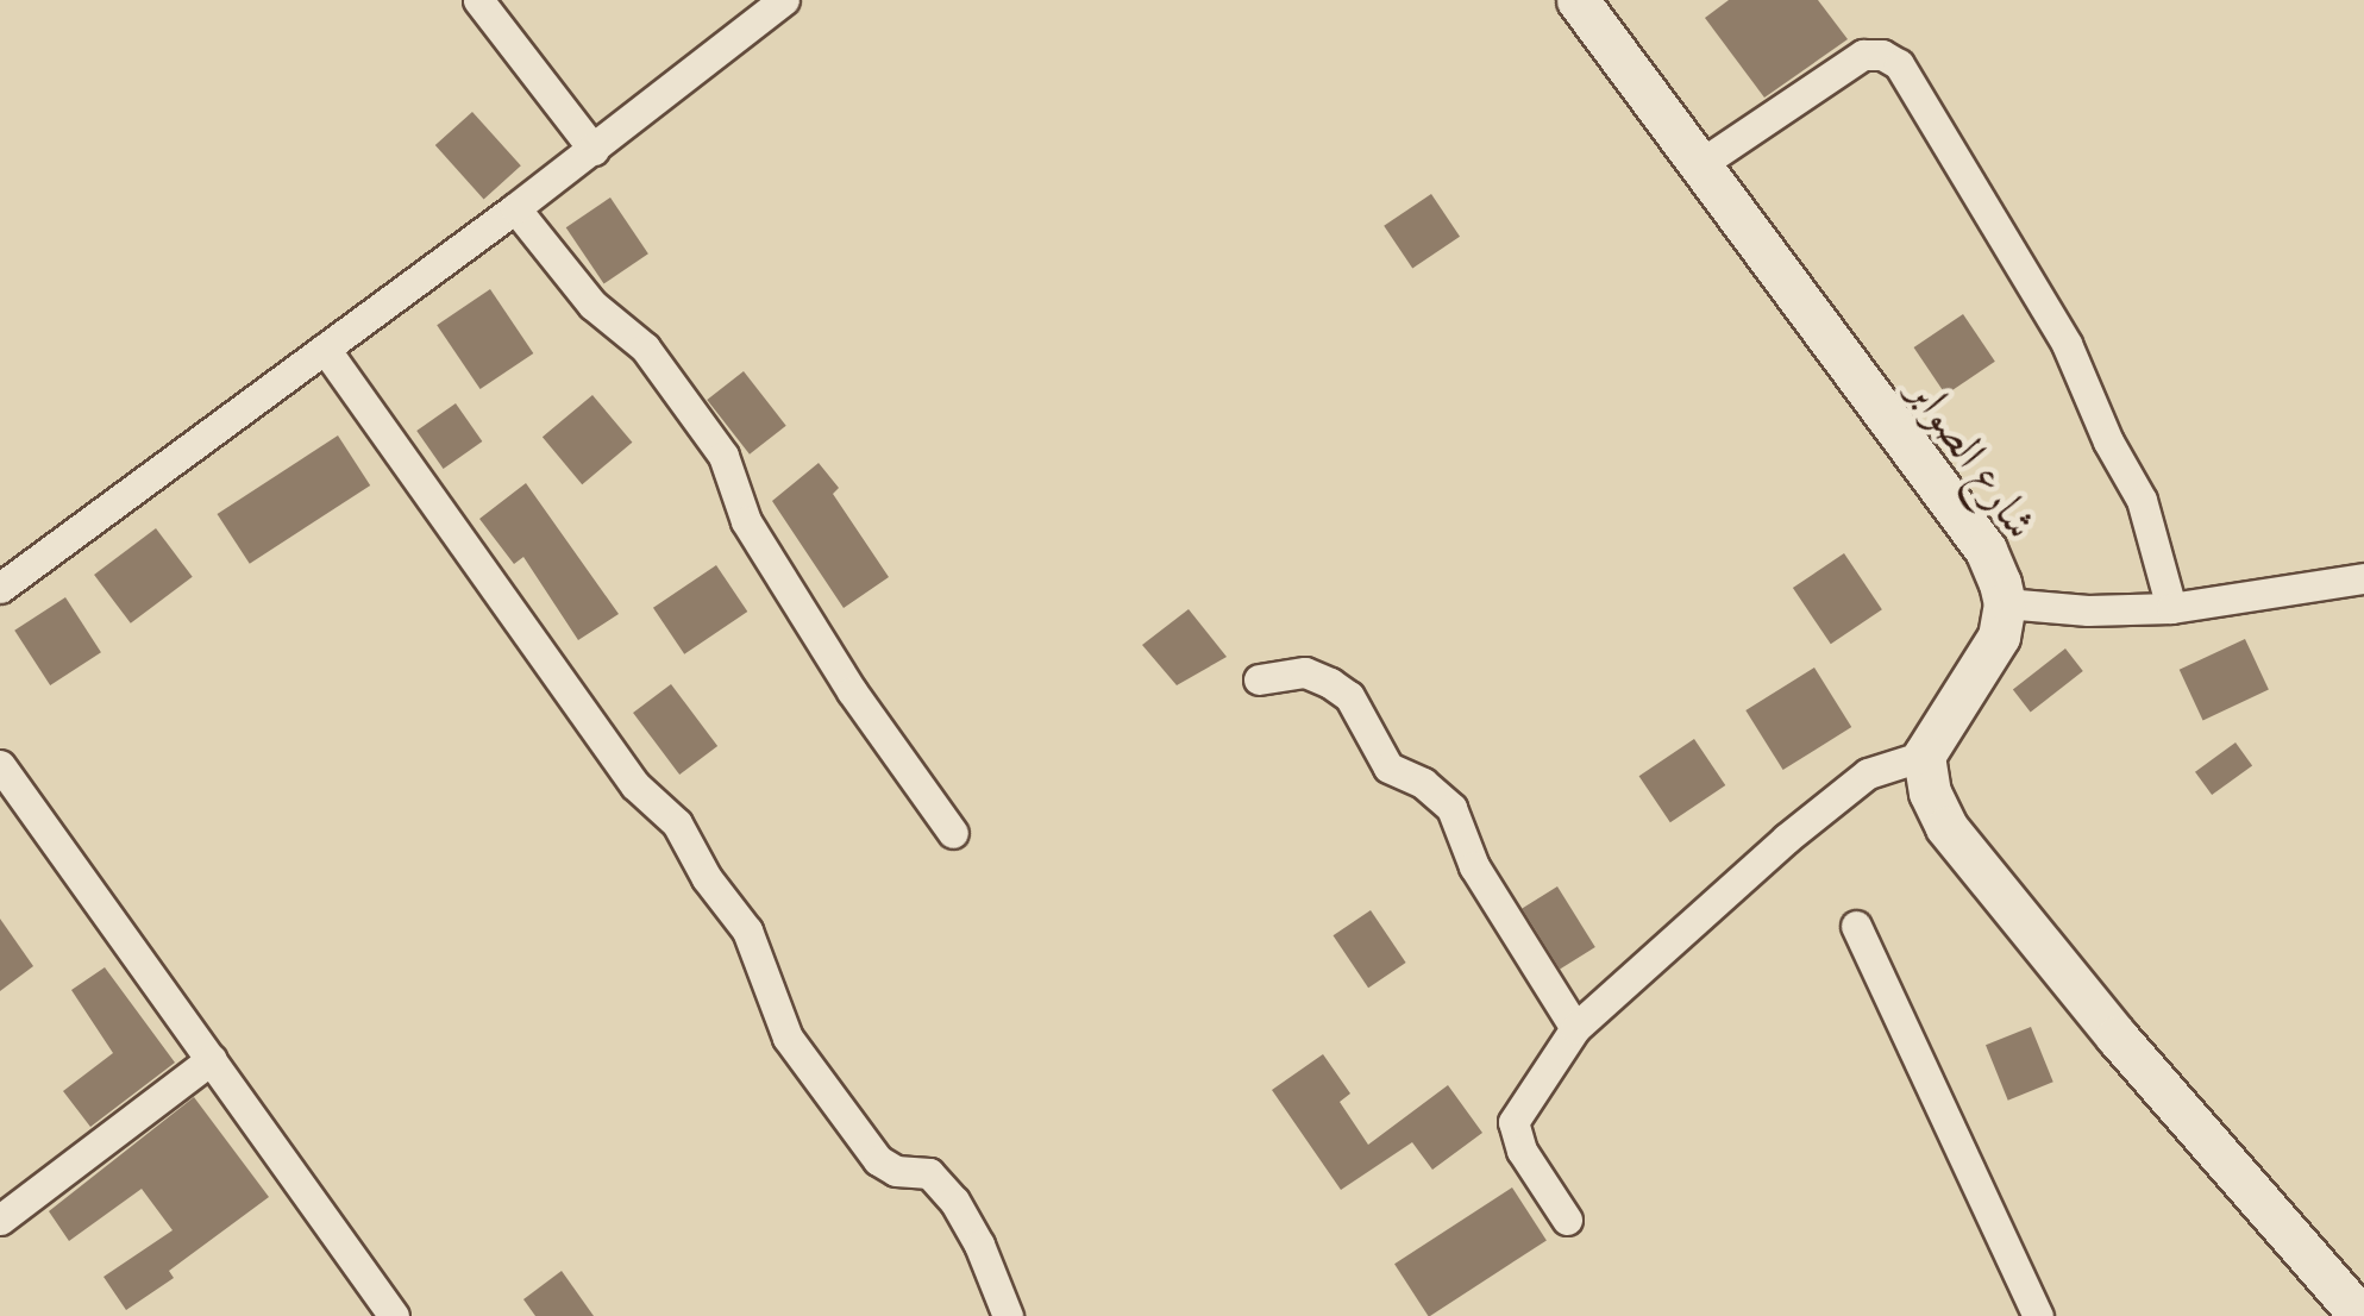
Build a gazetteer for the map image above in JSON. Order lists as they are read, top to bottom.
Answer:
{
  "streets": {
    "street": ["شارع الصوابر"]
  }
}
